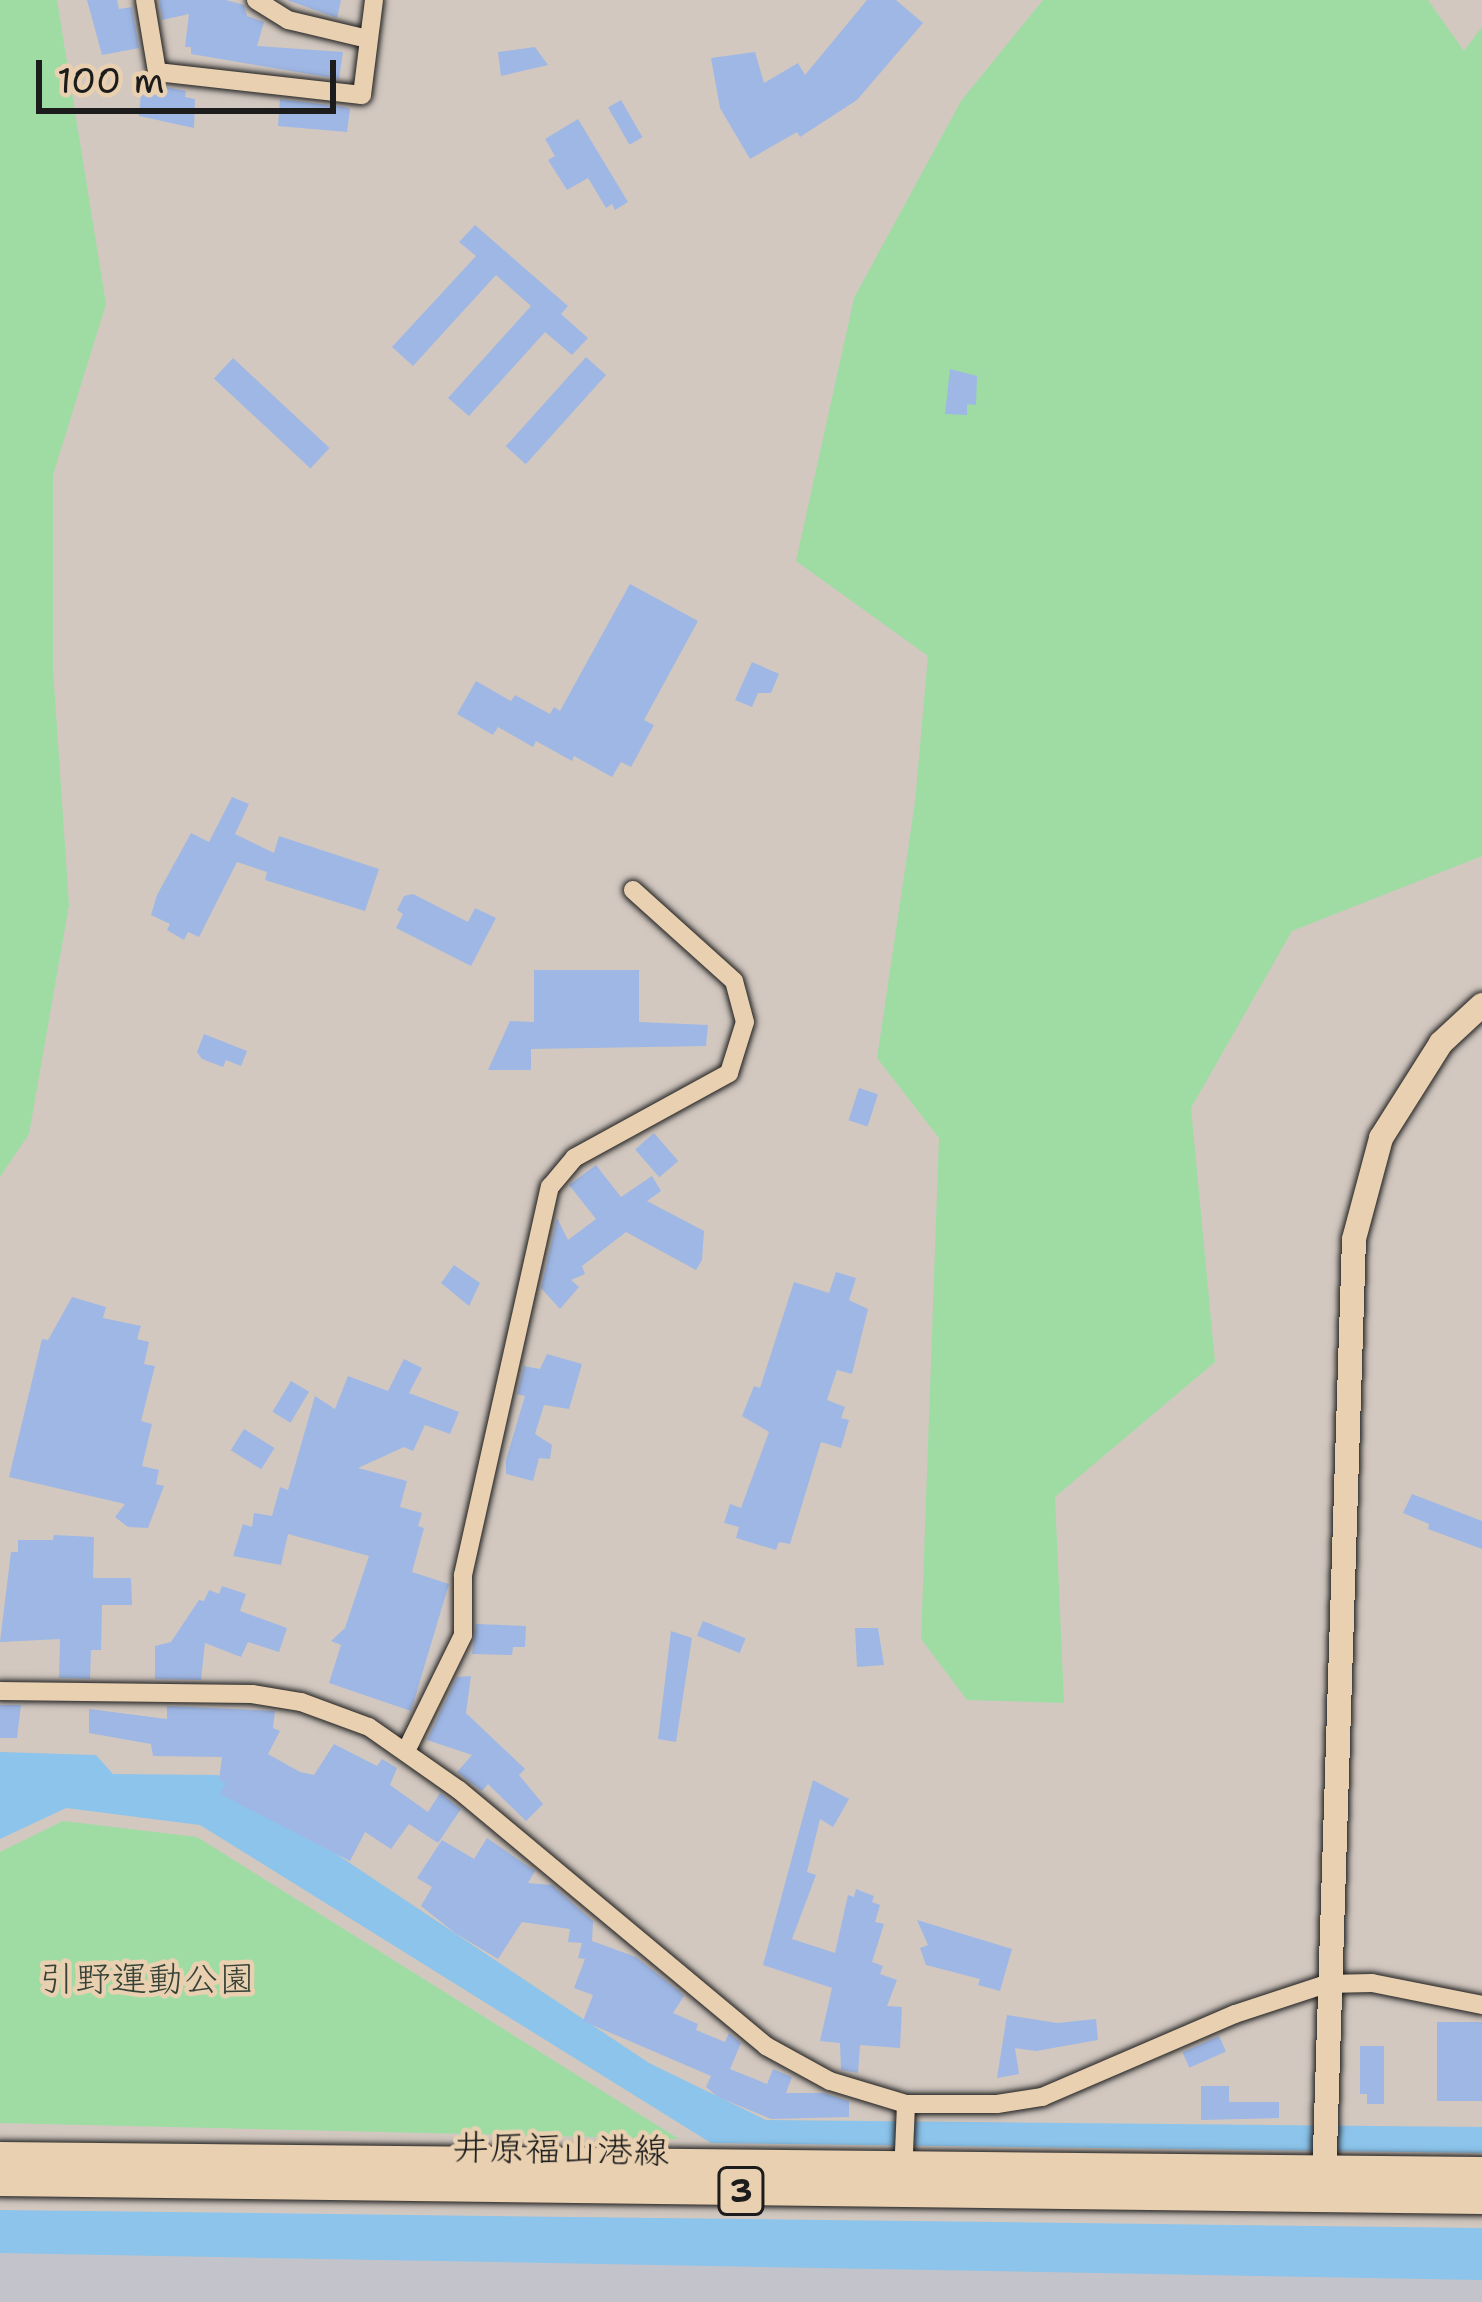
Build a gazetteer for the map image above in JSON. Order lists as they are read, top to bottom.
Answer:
{
  "streets": {
    "main road": ["井原福山港線", "3"]
  },
  "parks": ["引野運動公園"],
  "scale_bar": "100 m"
}
